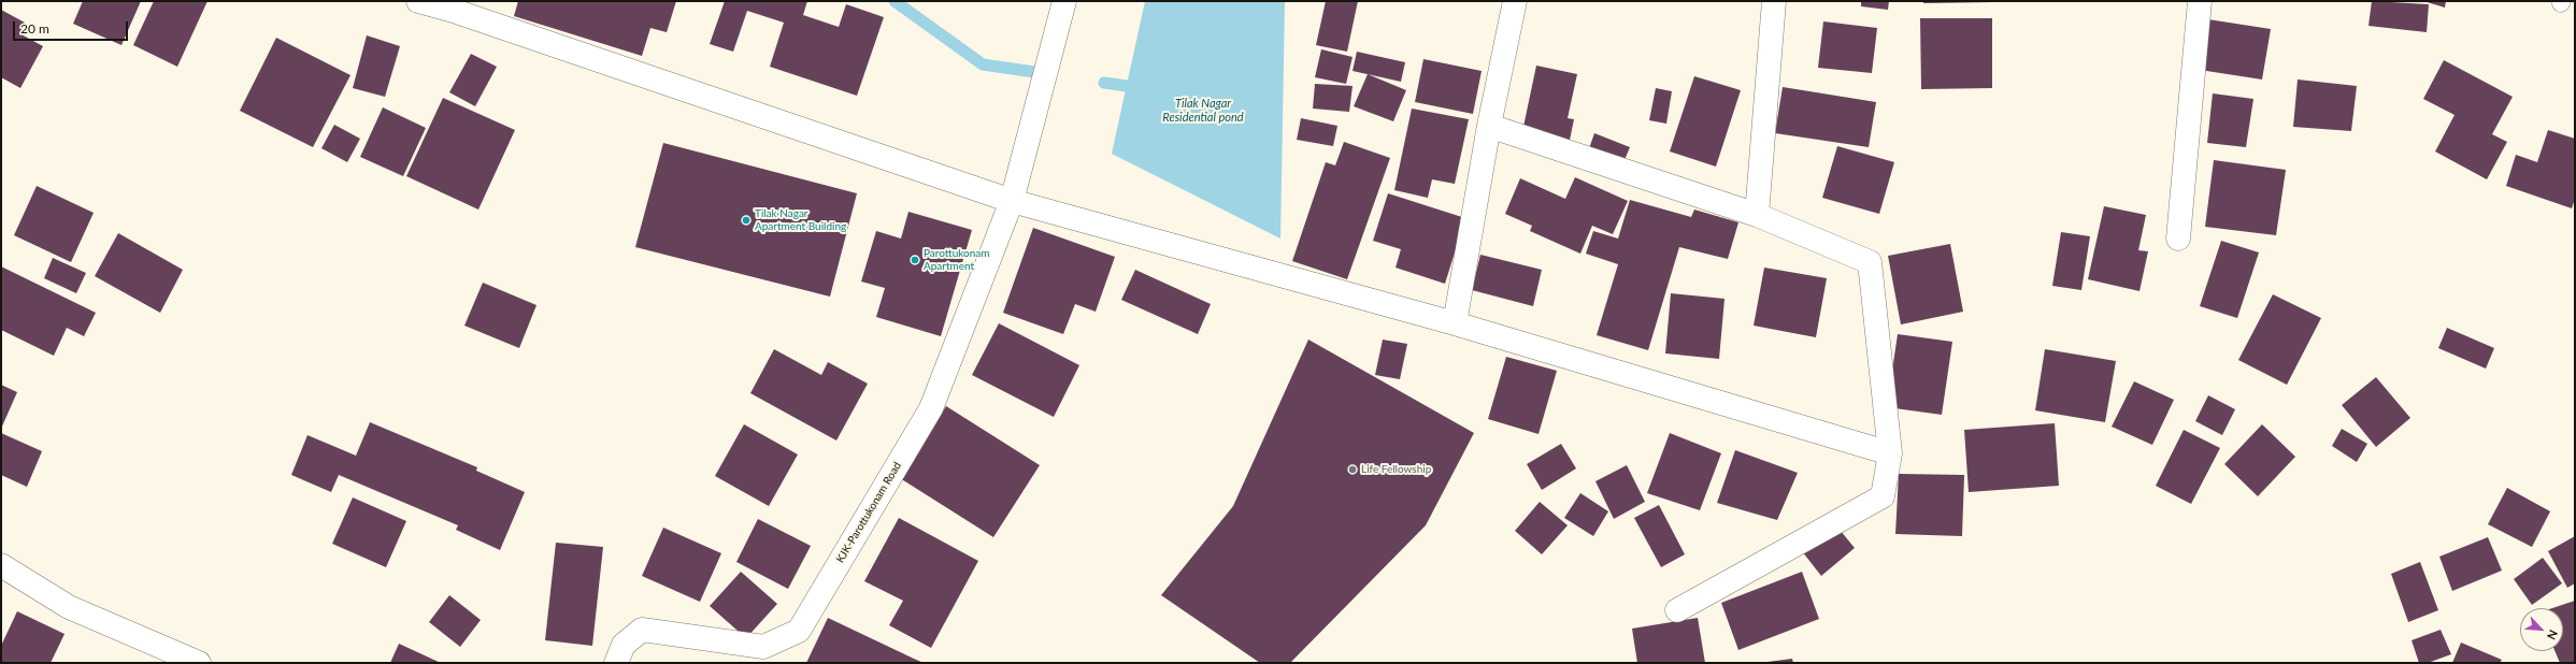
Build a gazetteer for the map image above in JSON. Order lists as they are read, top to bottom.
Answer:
{
  "streets": {
    "street": ["KJK-Parottukonam Road"]
  },
  "water": ["Tilak Nagar Residential pond"],
  "places": ["Tilak Nagar Apartment Building", "Parottukonam Apartment", "Life Fellowship"],
  "scale_bar": "20 m",
  "north": "bottom right"
}
